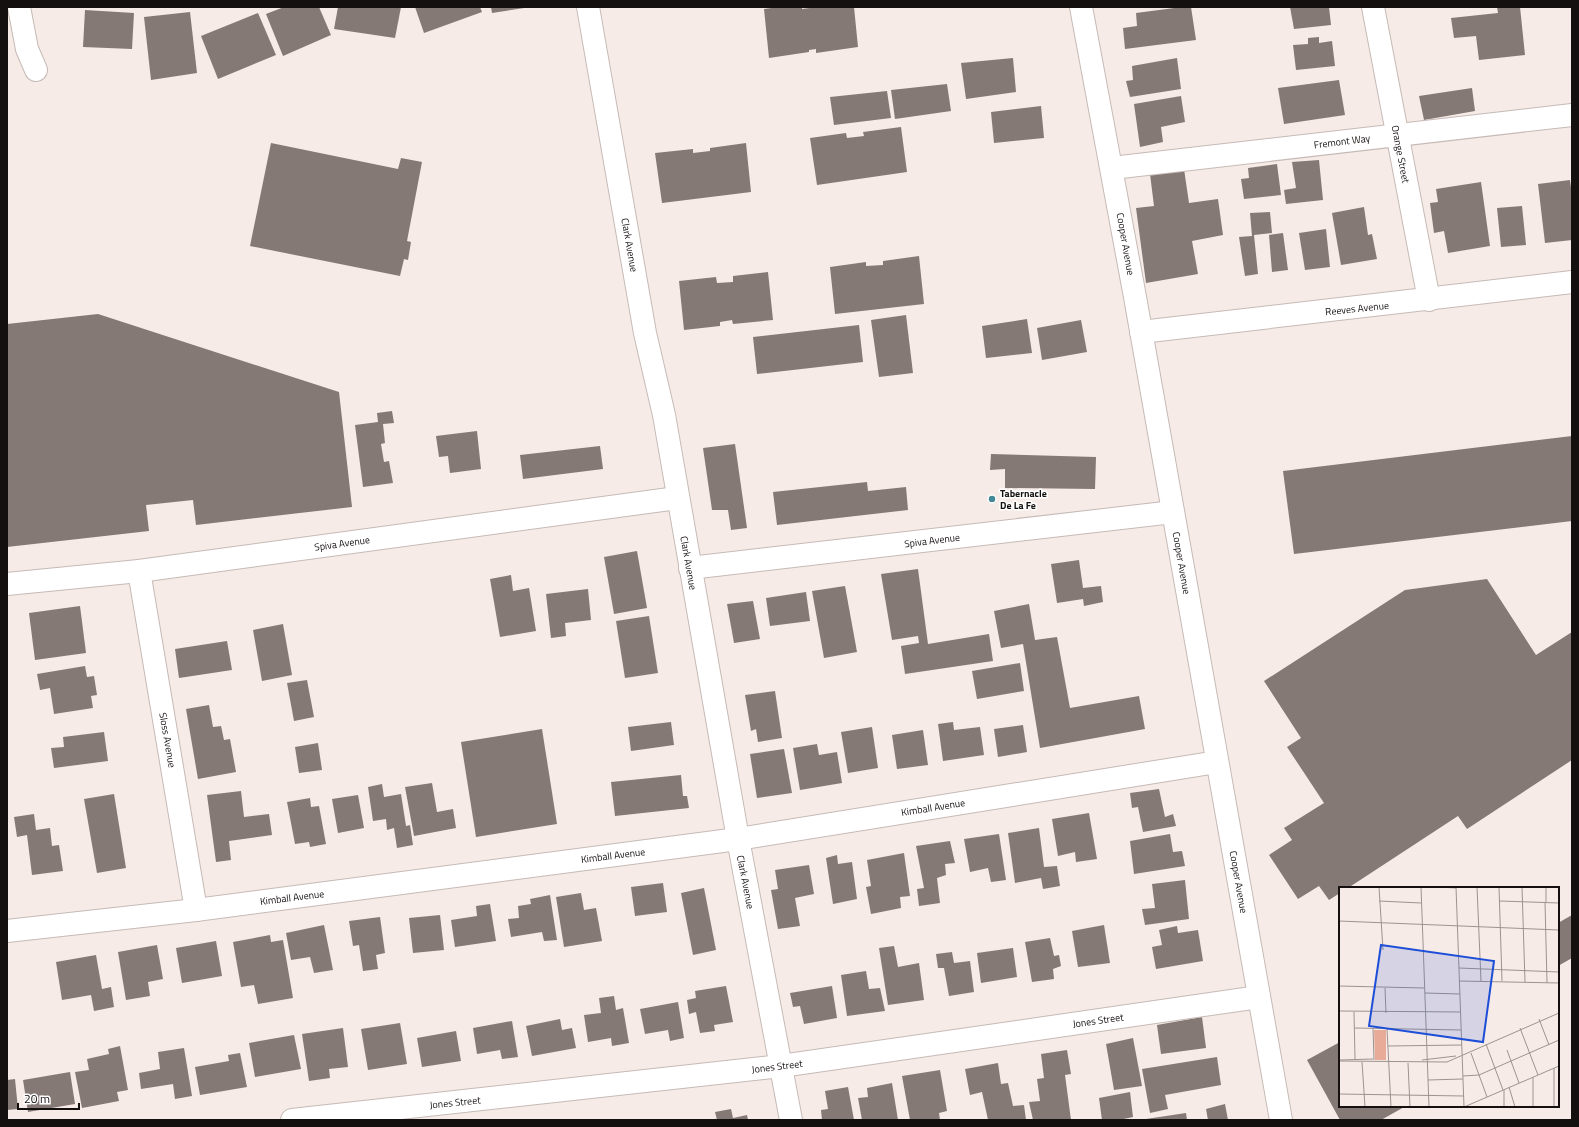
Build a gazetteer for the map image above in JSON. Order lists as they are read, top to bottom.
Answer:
{
  "streets": {
    "street": [
      "Fremont Way",
      "Orange Street",
      "Cooper Avenue",
      "Clark Avenue",
      "Reeves Avenue",
      "Spiva Avenue",
      "Sloss Avenue",
      "Kimball Avenue",
      "Jones Street"
    ]
  },
  "crossings": [
    ["Fremont Way", "Orange Street"],
    ["Fremont Way", "Cooper Avenue"],
    ["Orange Street", "Reeves Avenue"],
    ["Cooper Avenue", "Reeves Avenue"],
    ["Cooper Avenue", "Spiva Avenue"],
    ["Cooper Avenue", "Kimball Avenue"],
    ["Cooper Avenue", "Jones Street"],
    ["Clark Avenue", "Spiva Avenue"],
    ["Clark Avenue", "Kimball Avenue"],
    ["Clark Avenue", "Jones Street"],
    ["Spiva Avenue", "Sloss Avenue"],
    ["Sloss Avenue", "Kimball Avenue"]
  ],
  "places": ["Tabernacle De La Fe"],
  "scale_bar": "20 m"
}
